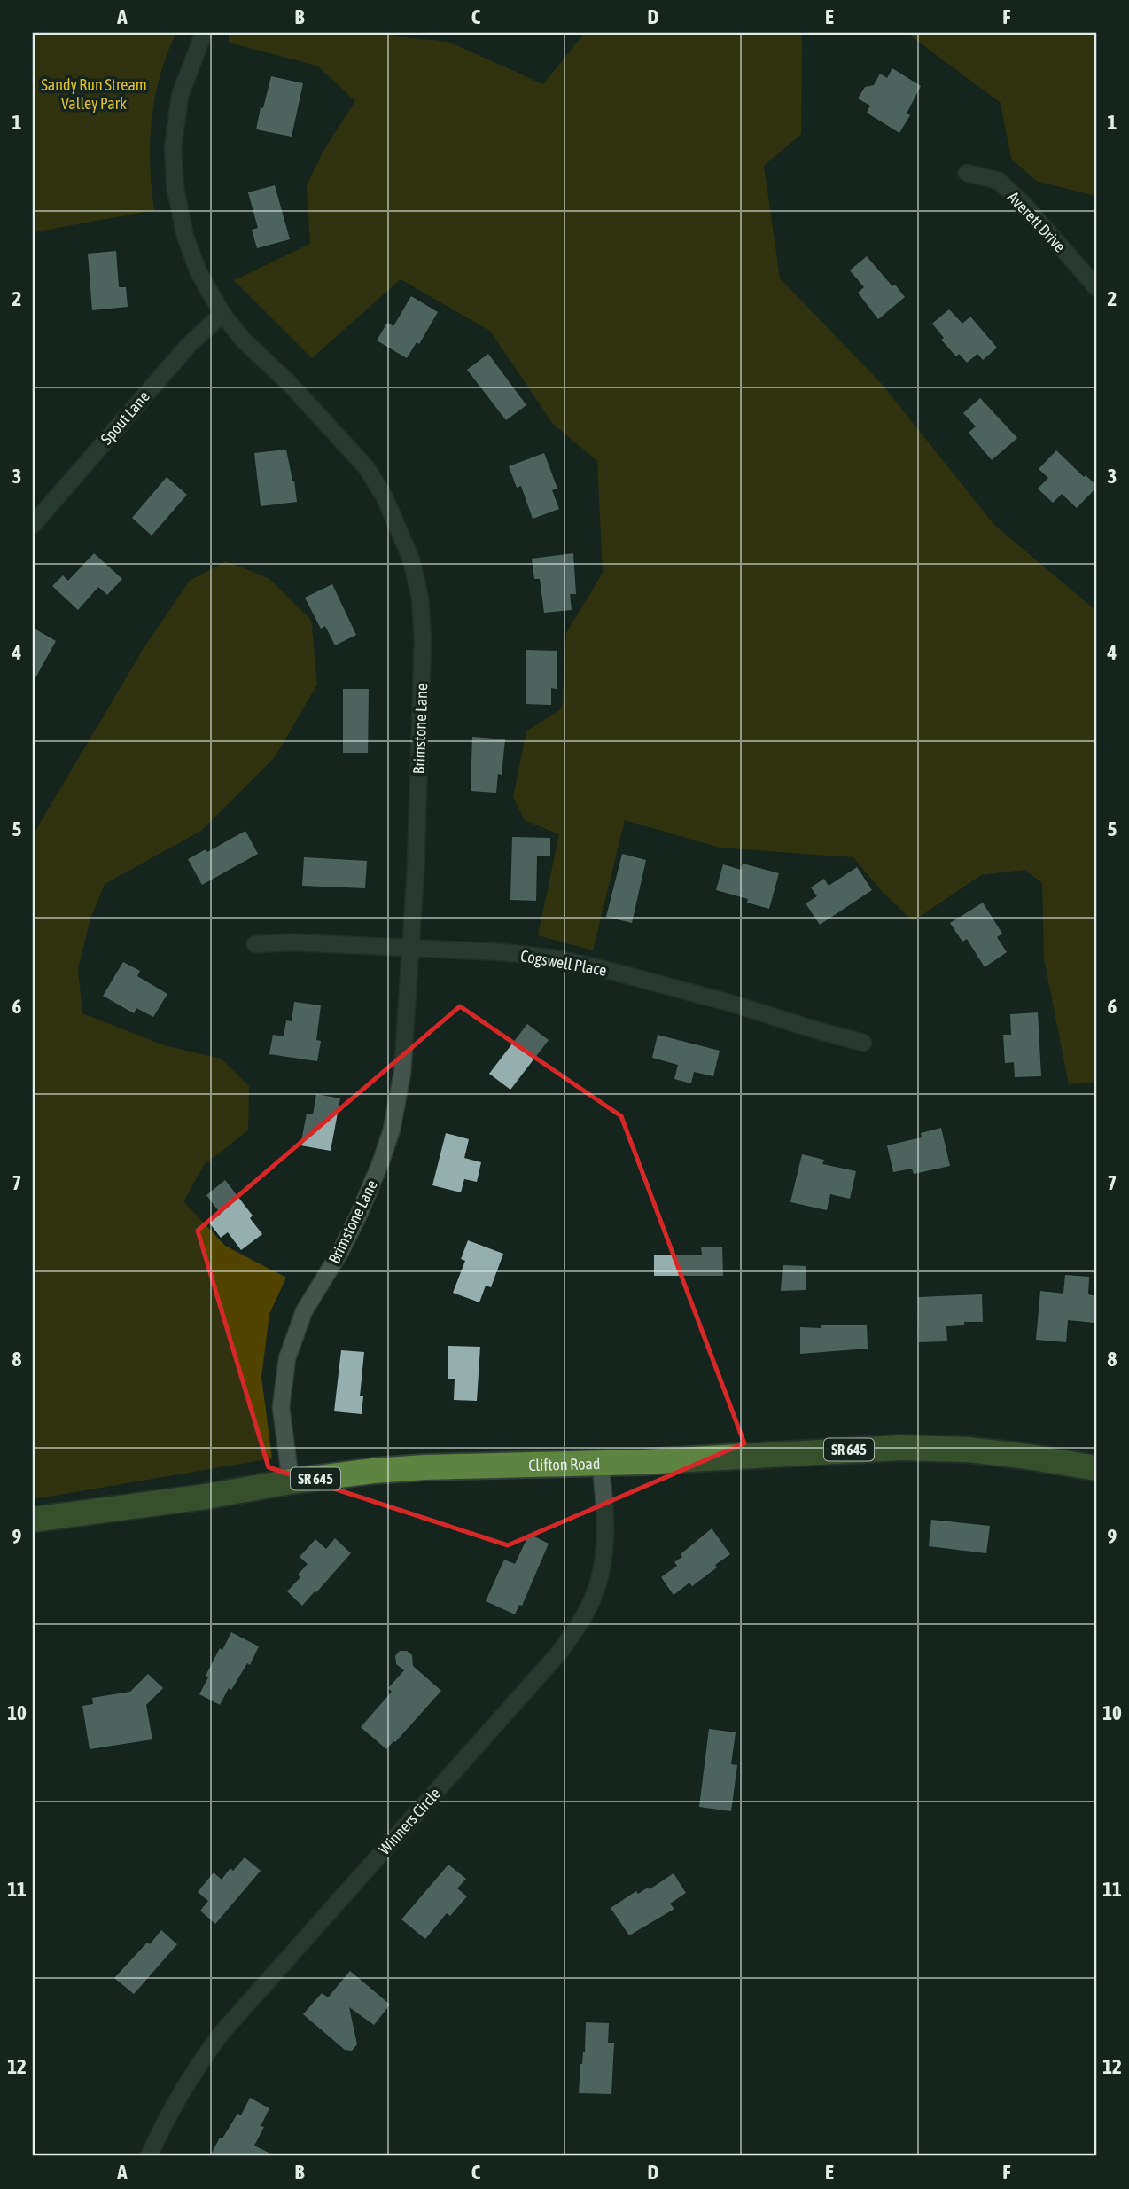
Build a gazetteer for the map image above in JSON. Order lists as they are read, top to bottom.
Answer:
{
  "streets": {
    "main road": ["SR 645", "Clifton Road"],
    "street": [
      "Averett Drive",
      "Spout Lane",
      "Brimstone Lane",
      "Cogswell Place",
      "Winners Circle"
    ]
  },
  "crossings": [
    ["Spout Lane", "Brimstone Lane"],
    ["Brimstone Lane", "Cogswell Place"],
    ["Brimstone Lane", "Clifton Road"],
    ["Clifton Road", "Winners Circle"]
  ],
  "parks": ["Sandy Run Stream Valley Park"],
  "grid": {
    "columns": [
      "A",
      "B",
      "C",
      "D",
      "E",
      "F"
    ],
    "rows": [
      "1",
      "2",
      "3",
      "4",
      "5",
      "6",
      "7",
      "8",
      "9",
      "10",
      "11",
      "12"
    ]
  }
}
